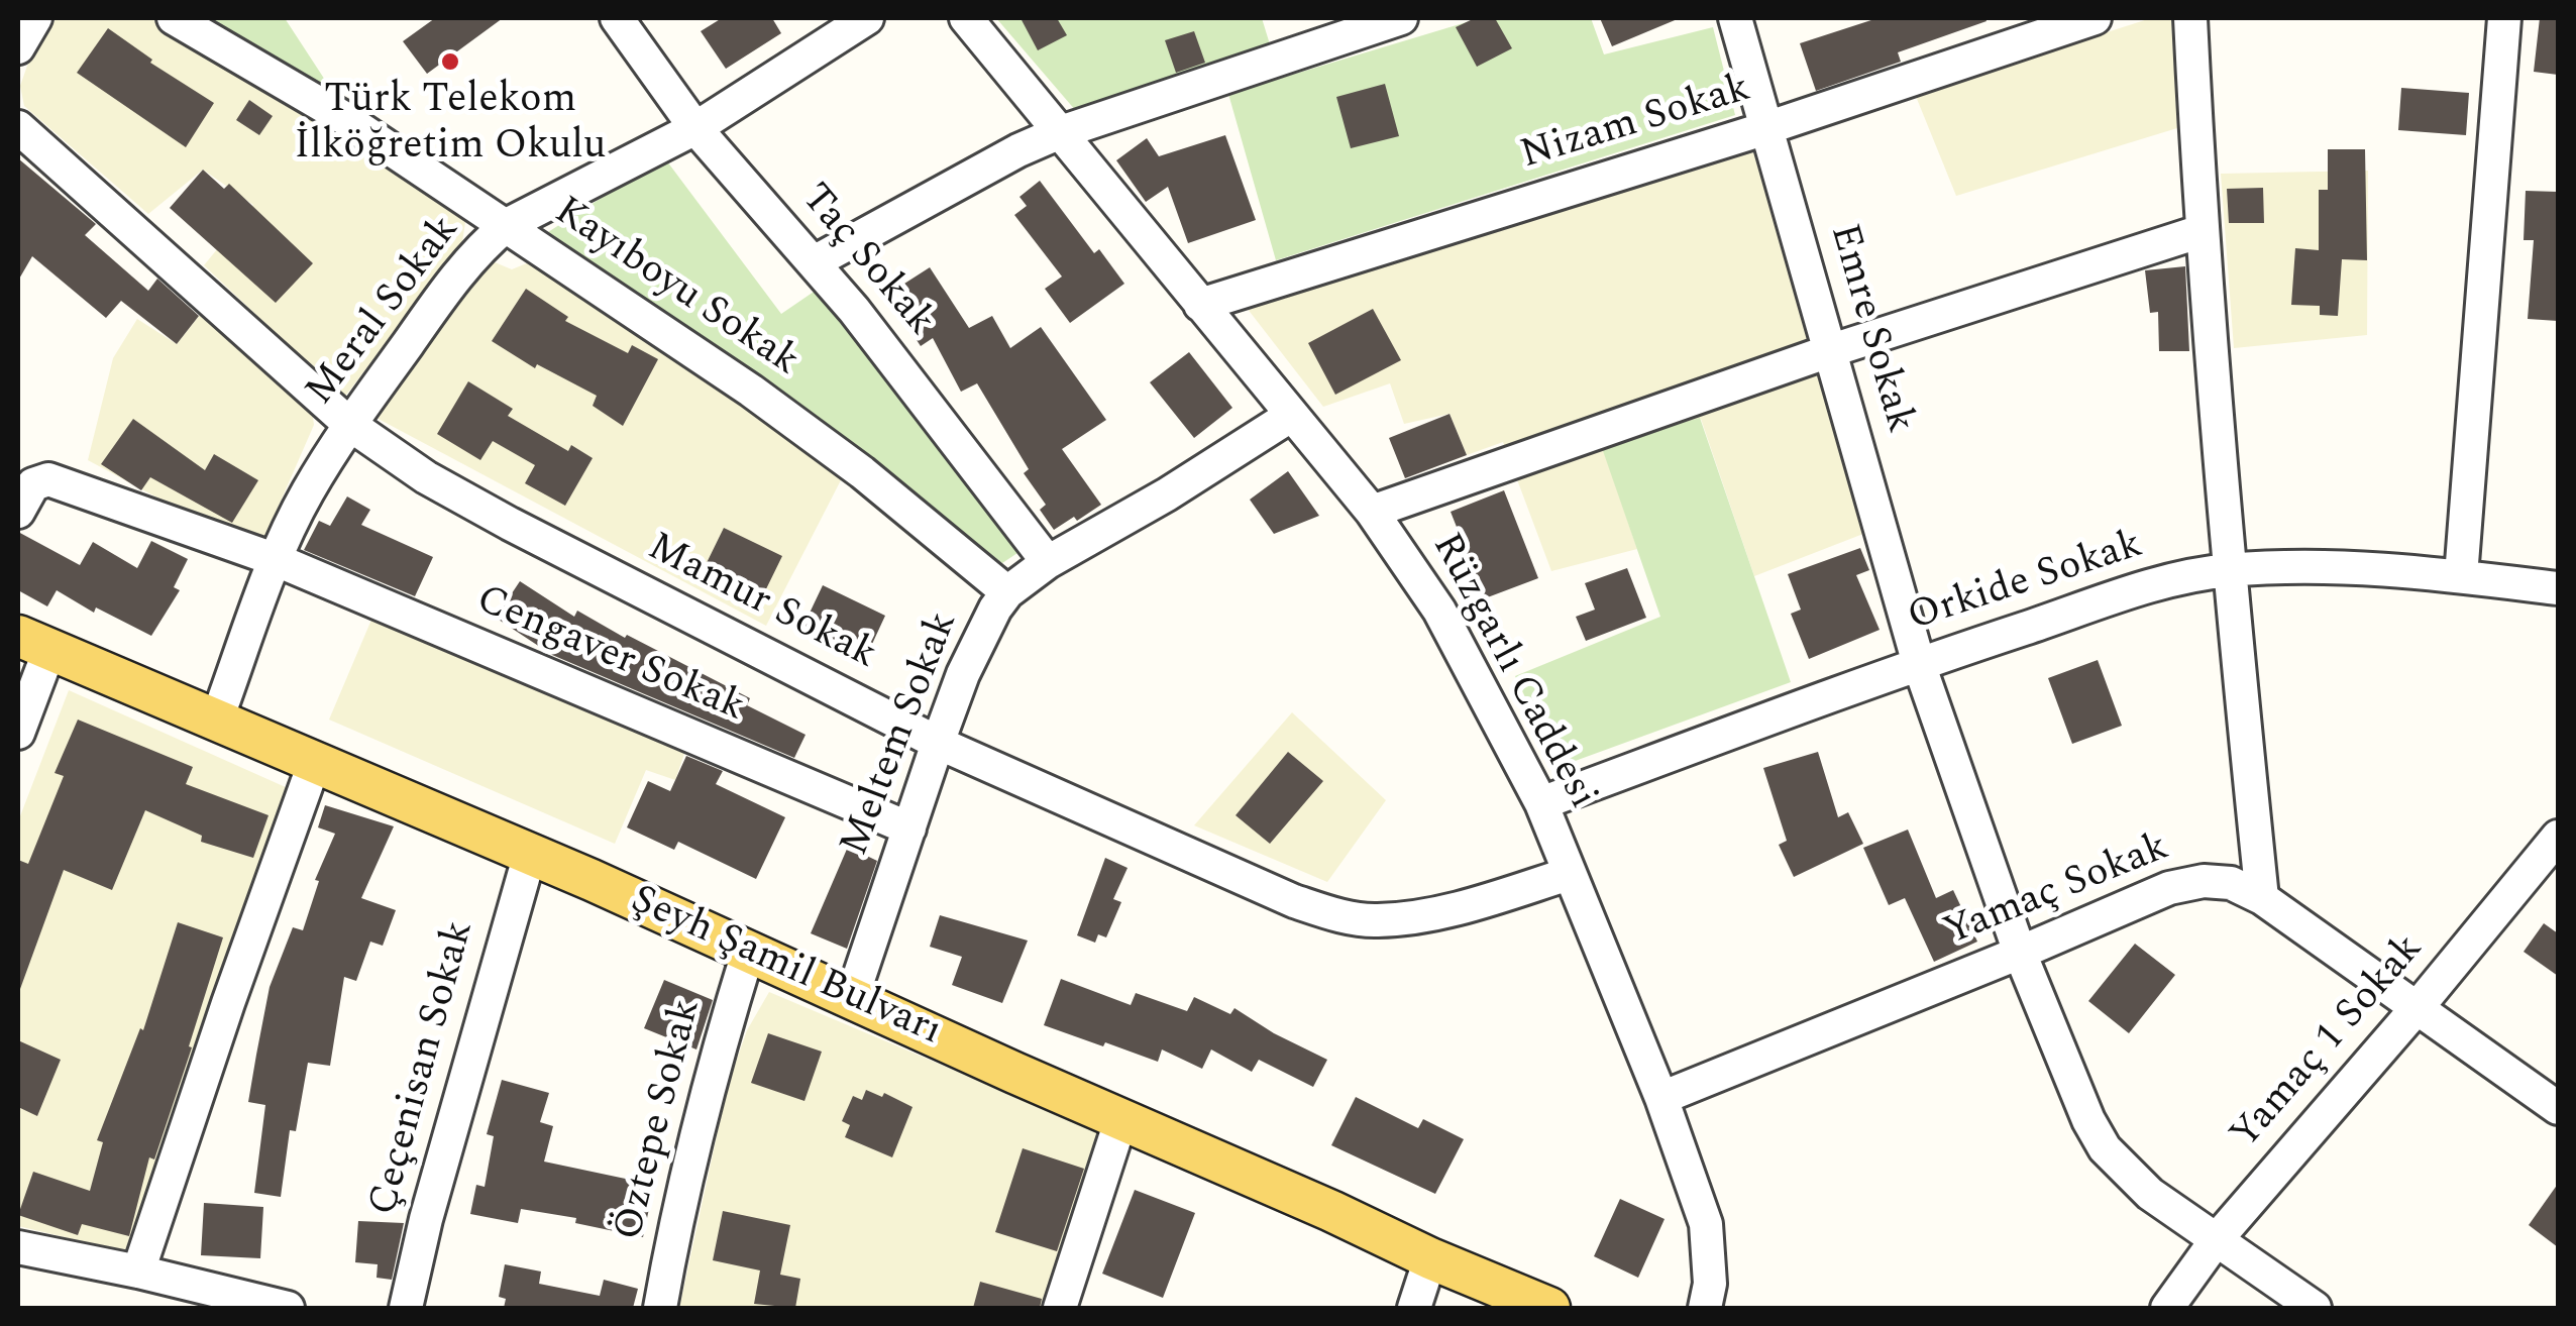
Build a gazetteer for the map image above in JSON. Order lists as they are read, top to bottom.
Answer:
{
  "streets": {
    "main road": ["Şeyh Şamil Bulvarı"],
    "street": [
      "Nizam Sokak",
      "Taç Sokak",
      "Kayıboyu Sokak",
      "Meral Sokak",
      "Emre Sokak",
      "Orkide Sokak",
      "Mamur Sokak",
      "Cengaver Sokak",
      "Rüzgarlı Caddesi",
      "Meltem Sokak",
      "Yamaç Sokak",
      "Yamaç 1 Sokak",
      "Çeçenisan Sokak",
      "Öztepe Sokak"
    ]
  },
  "crossings": [
    ["Nizam Sokak", "Emre Sokak"],
    ["Nizam Sokak", "Rüzgarlı Caddesi"],
    ["Taç Sokak", "Meral Sokak"],
    ["Taç Sokak", "Meltem Sokak"],
    ["Kayıboyu Sokak", "Meral Sokak"],
    ["Kayıboyu Sokak", "Meltem Sokak"],
    ["Meral Sokak", "Mamur Sokak"],
    ["Meral Sokak", "Cengaver Sokak"],
    ["Meral Sokak", "Şeyh Şamil Bulvarı"],
    ["Emre Sokak", "Orkide Sokak"],
    ["Emre Sokak", "Yamaç Sokak"],
    ["Emre Sokak", "Yamaç 1 Sokak"],
    ["Orkide Sokak", "Rüzgarlı Caddesi"],
    ["Mamur Sokak", "Rüzgarlı Caddesi"],
    ["Mamur Sokak", "Meltem Sokak"],
    ["Cengaver Sokak", "Meltem Sokak"],
    ["Rüzgarlı Caddesi", "Meltem Sokak"],
    ["Rüzgarlı Caddesi", "Yamaç Sokak"],
    ["Meltem Sokak", "Şeyh Şamil Bulvarı"],
    ["Yamaç Sokak", "Yamaç 1 Sokak"],
    ["Şeyh Şamil Bulvarı", "Çeçenisan Sokak"],
    ["Şeyh Şamil Bulvarı", "Öztepe Sokak"]
  ],
  "places": ["Türk Telekom İlköğretim Okulu"]
}
